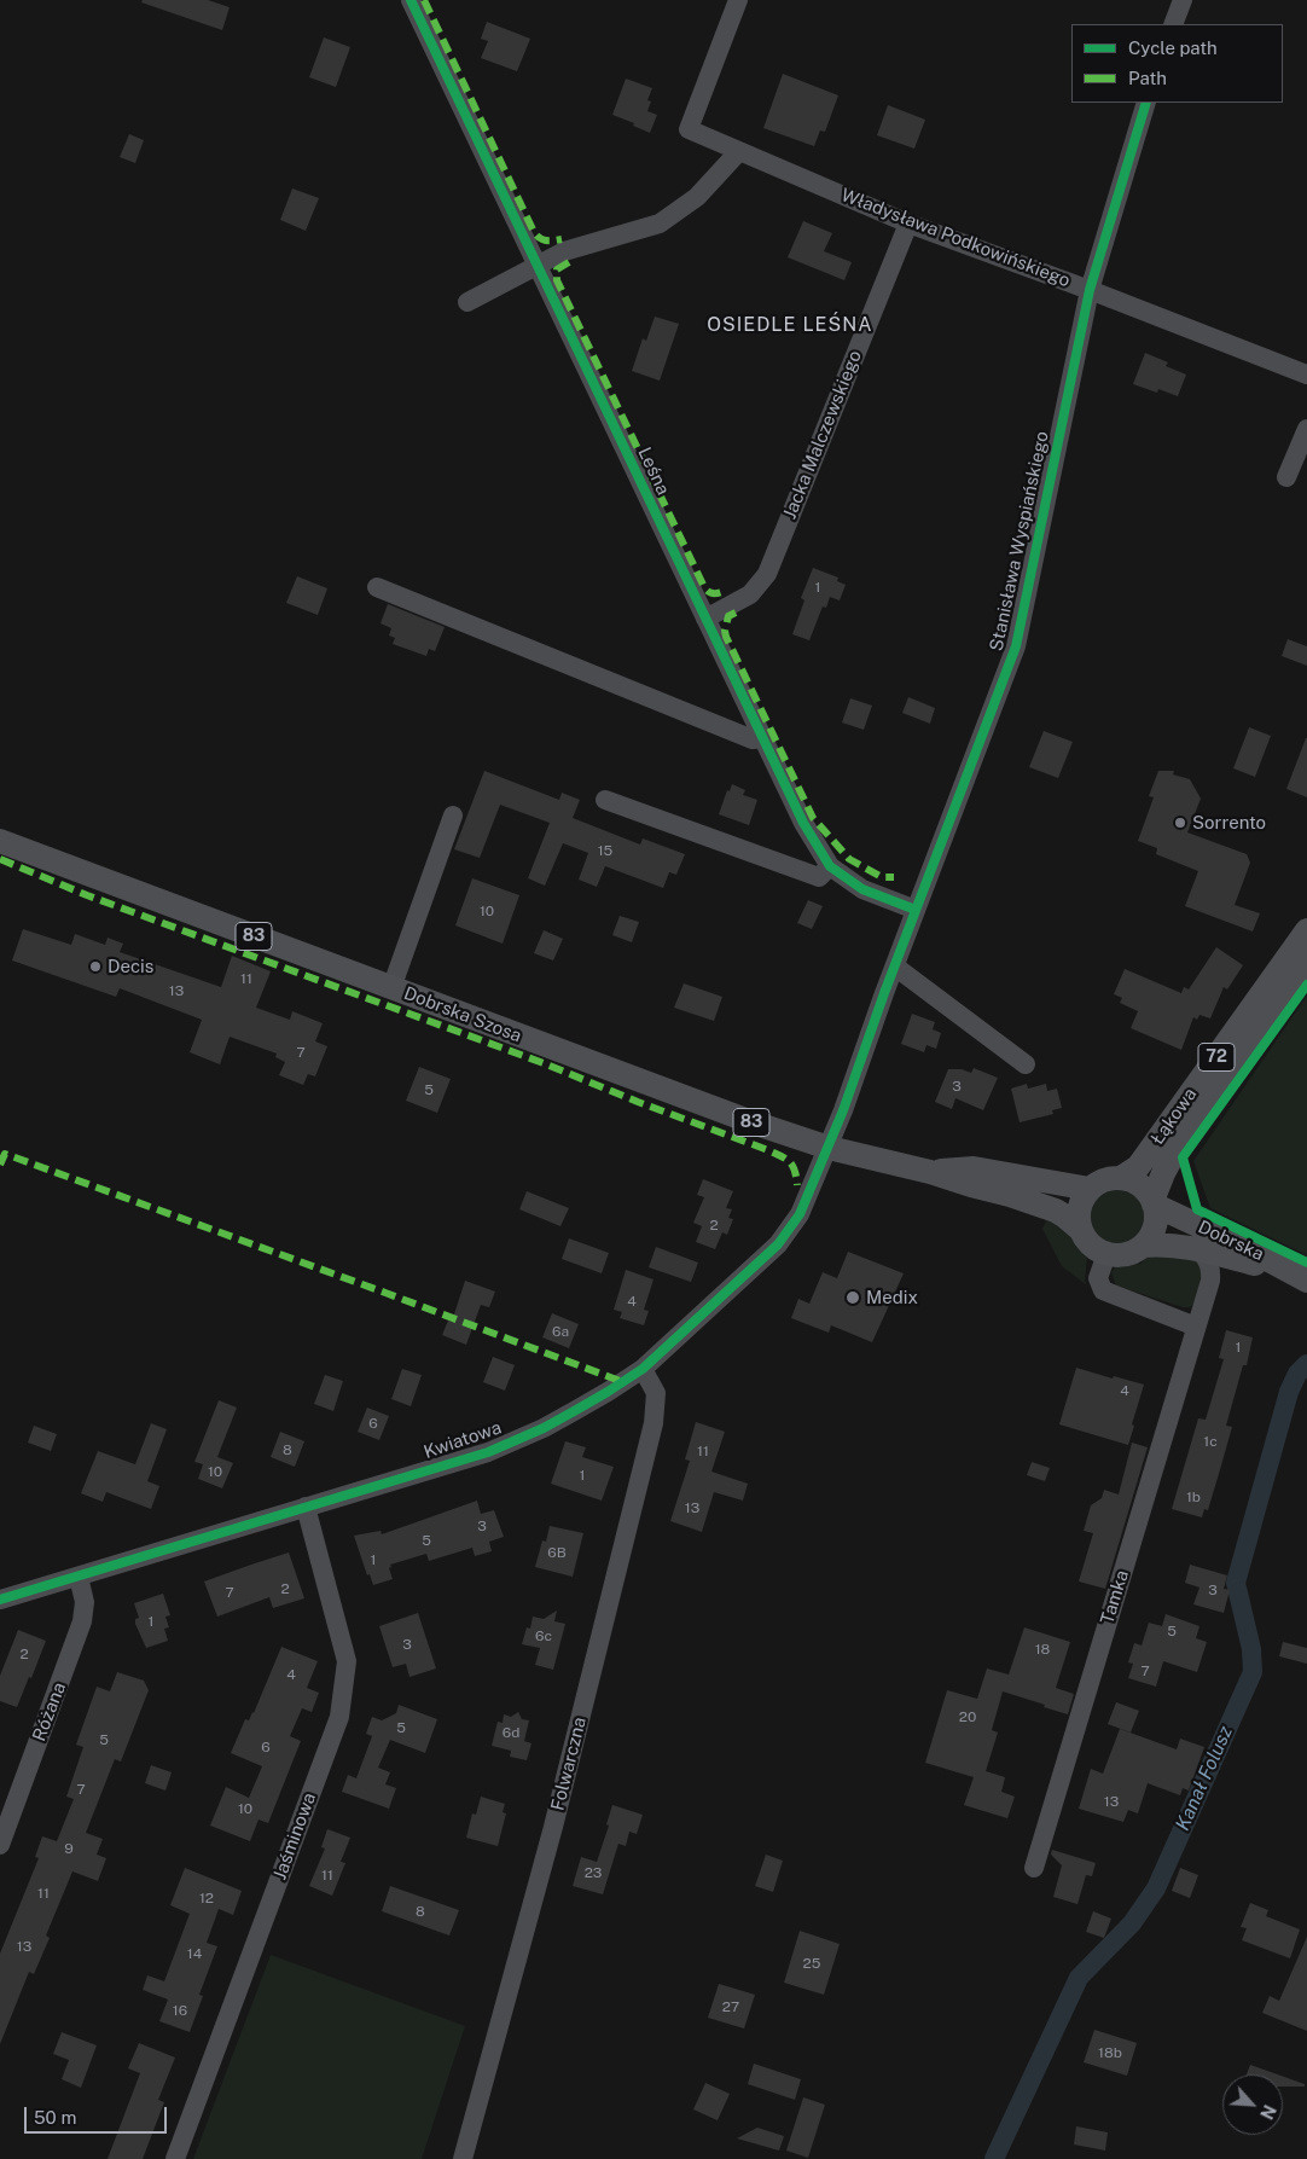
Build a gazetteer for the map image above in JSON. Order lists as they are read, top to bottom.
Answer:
{
  "streets": {
    "main road": [
      "83",
      "Dobrska Szosa",
      "72",
      "Łąkowa",
      "Dobrska"
    ],
    "street": [
      "Władysława Podkowińskiego",
      "Jacka Malczewskiego",
      "Leśna",
      "Stanisława Wyspiańskiego",
      "Kwiatowa",
      "Tamka",
      "Różana",
      "Folwarczna",
      "Jaśminowa"
    ]
  },
  "crossings": [
    ["Władysława Podkowińskiego", "Jacka Malczewskiego"],
    ["Władysława Podkowińskiego", "Stanisława Wyspiańskiego"],
    ["Jacka Malczewskiego", "Leśna"],
    ["Leśna", "Stanisława Wyspiańskiego"],
    ["Stanisława Wyspiańskiego", "Dobrska Szosa"],
    ["Stanisława Wyspiańskiego", "Kwiatowa"],
    ["Dobrska Szosa", "72"],
    ["Dobrska Szosa", "Łąkowa"],
    ["Dobrska Szosa", "Dobrska"],
    ["Dobrska Szosa", "Kwiatowa"],
    ["72", "Łąkowa"],
    ["72", "Dobrska"],
    ["Łąkowa", "Dobrska"],
    ["Dobrska", "Tamka"],
    ["Kwiatowa", "Różana"],
    ["Kwiatowa", "Folwarczna"],
    ["Kwiatowa", "Jaśminowa"]
  ],
  "districts": ["OSIEDLE LEŚNA"],
  "water": ["Kanał Folusz"],
  "places": ["Sorrento", "Decis", "Medix"],
  "house_numbers": [
    "1",
    "15",
    "10",
    "11",
    "13",
    "7",
    "3",
    "5",
    "2",
    "4",
    "6a",
    "1",
    "4",
    "6",
    "1c",
    "8",
    "11",
    "10",
    "1",
    "1b",
    "13",
    "3",
    "5",
    "6B",
    "1",
    "2",
    "3",
    "7",
    "1",
    "5",
    "6c",
    "3",
    "18",
    "2",
    "7",
    "4",
    "20",
    "5",
    "6d",
    "5",
    "6",
    "7",
    "13",
    "10",
    "9",
    "23",
    "11",
    "11",
    "12",
    "8",
    "13",
    "14",
    "25",
    "27",
    "16",
    "18b"
  ],
  "legend": ["Cycle path", "Path"],
  "scale_bar": "50 m",
  "north": "bottom right"
}
